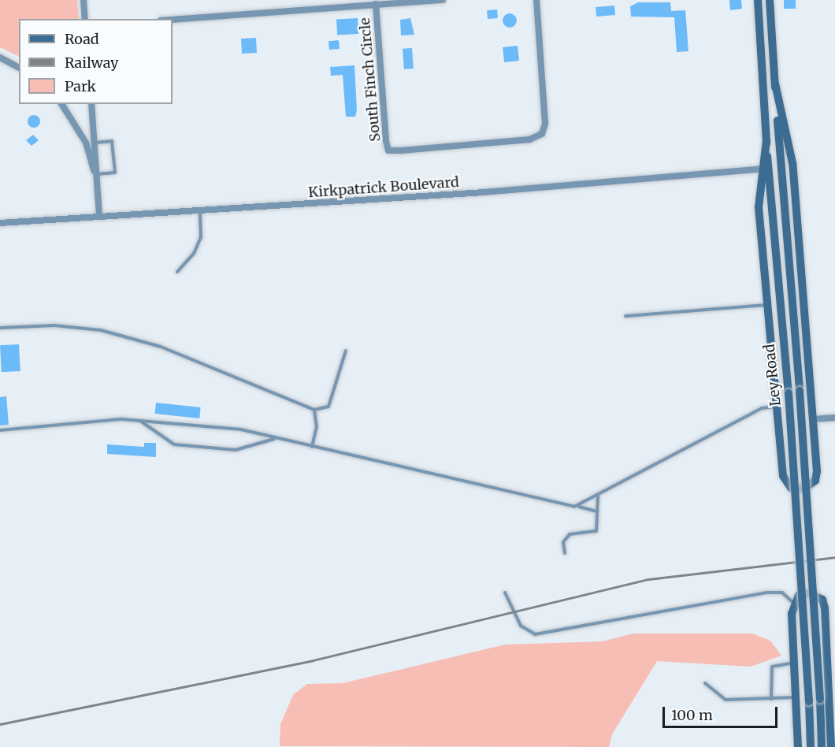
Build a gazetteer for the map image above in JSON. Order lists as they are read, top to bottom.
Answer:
{
  "streets": {
    "main road": ["Ley Road"],
    "street": ["South Finch Circle", "Kirkpatrick Boulevard"]
  },
  "crossings": [
    ["Kirkpatrick Boulevard", "Ley Road"]
  ],
  "legend": ["Road", "Railway", "Park"],
  "scale_bar": "100 m"
}
